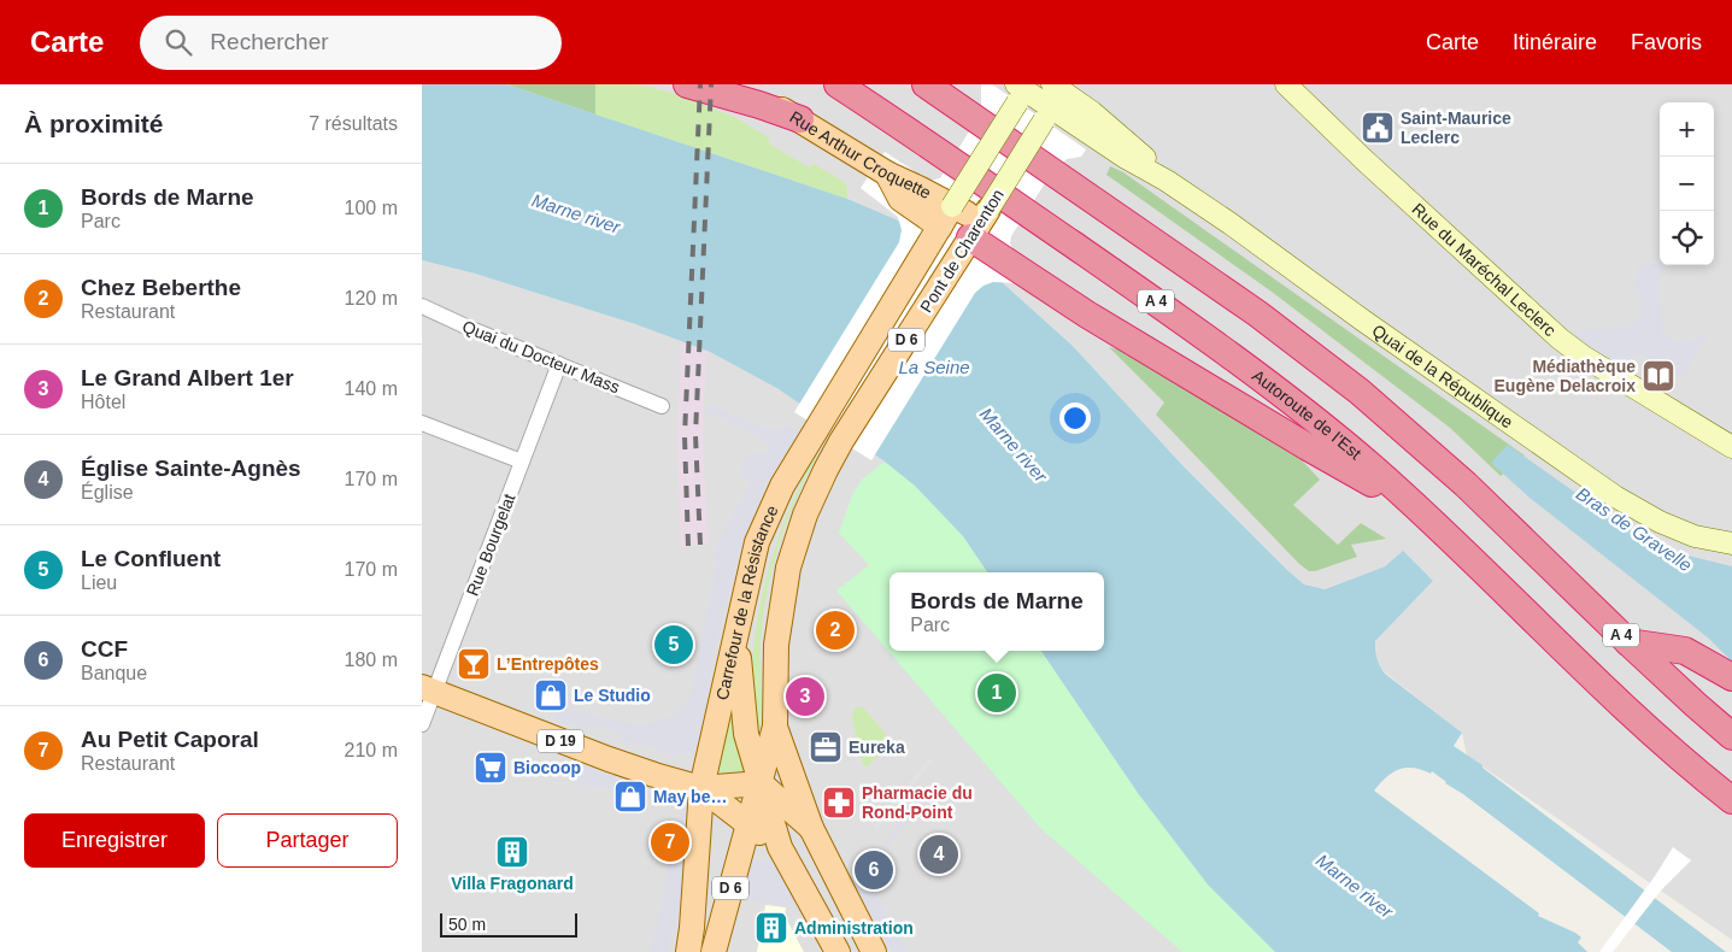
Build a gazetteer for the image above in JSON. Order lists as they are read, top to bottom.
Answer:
{
  "streets": {
    "highway": ["A 4", "Autoroute de l’Est"],
    "main road": [
      "Rue Arthur Croquette",
      "Pont de Charenton",
      "Rue du Maréchal Leclerc",
      "D 6",
      "Quai de la République",
      "Carrefour de la Résistance",
      "D 19"
    ],
    "street": ["Quai du Docteur Mass", "Rue Bourgelat"]
  },
  "crossings": [
    ["Rue Arthur Croquette", "Pont de Charenton"],
    ["Pont de Charenton", "Quai de la République"],
    ["Pont de Charenton", "Carrefour de la Résistance"],
    ["D 6", "Carrefour de la Résistance"],
    ["D 6", "D 19"],
    ["Quai du Docteur Mass", "Rue Bourgelat"],
    ["Rue Bourgelat", "D 19"],
    ["Carrefour de la Résistance", "D 19"]
  ],
  "water": ["Marne river", "La Seine", "Bras de Gravelle"],
  "places": {
    "public building": ["Saint-Maurice Leclerc"],
    "library": ["Médiathèque Eugène Delacroix"],
    "bar": ["L’Entrepôtes"],
    "shop": ["Le Studio", "May be…"],
    "office": ["Eureka"],
    "supermarket": ["Biocoop"],
    "pharmacy": ["Pharmacie du Rond-Point"],
    "building": ["Villa Fragonard", "Administration"]
  },
  "scale_bar": "50 m",
  "page": {
    "header": "Carte",
    "search": "Rechercher",
    "nav": ["Carte", "Itinéraire", "Favoris"],
    "heading": ["À proximité", "7 résultats"],
    "map_buttons": ["+", "−"],
    "list": [
      {
        "mark": "1",
        "name": "Bords de Marne",
        "note": "Parc",
        "value": "100 m"
      },
      {
        "mark": "2",
        "name": "Chez Beberthe",
        "note": "Restaurant",
        "value": "120 m"
      },
      {
        "mark": "3",
        "name": "Le Grand Albert 1er",
        "note": "Hôtel",
        "value": "140 m"
      },
      {
        "mark": "4",
        "name": "Église Sainte-Agnès",
        "note": "Église",
        "value": "170 m"
      },
      {
        "mark": "5",
        "name": "Le Confluent",
        "note": "Lieu",
        "value": "170 m"
      },
      {
        "mark": "6",
        "name": "CCF",
        "note": "Banque",
        "value": "180 m"
      },
      {
        "mark": "7",
        "name": "Au Petit Caporal",
        "note": "Restaurant",
        "value": "210 m"
      }
    ],
    "popup": ["Bords de Marne", "Parc"],
    "pins": [
      "2",
      "5",
      "1",
      "3",
      "7",
      "4",
      "6"
    ],
    "buttons": ["Enregistrer", "Partager"],
    "scale": "50 m"
  }
}
